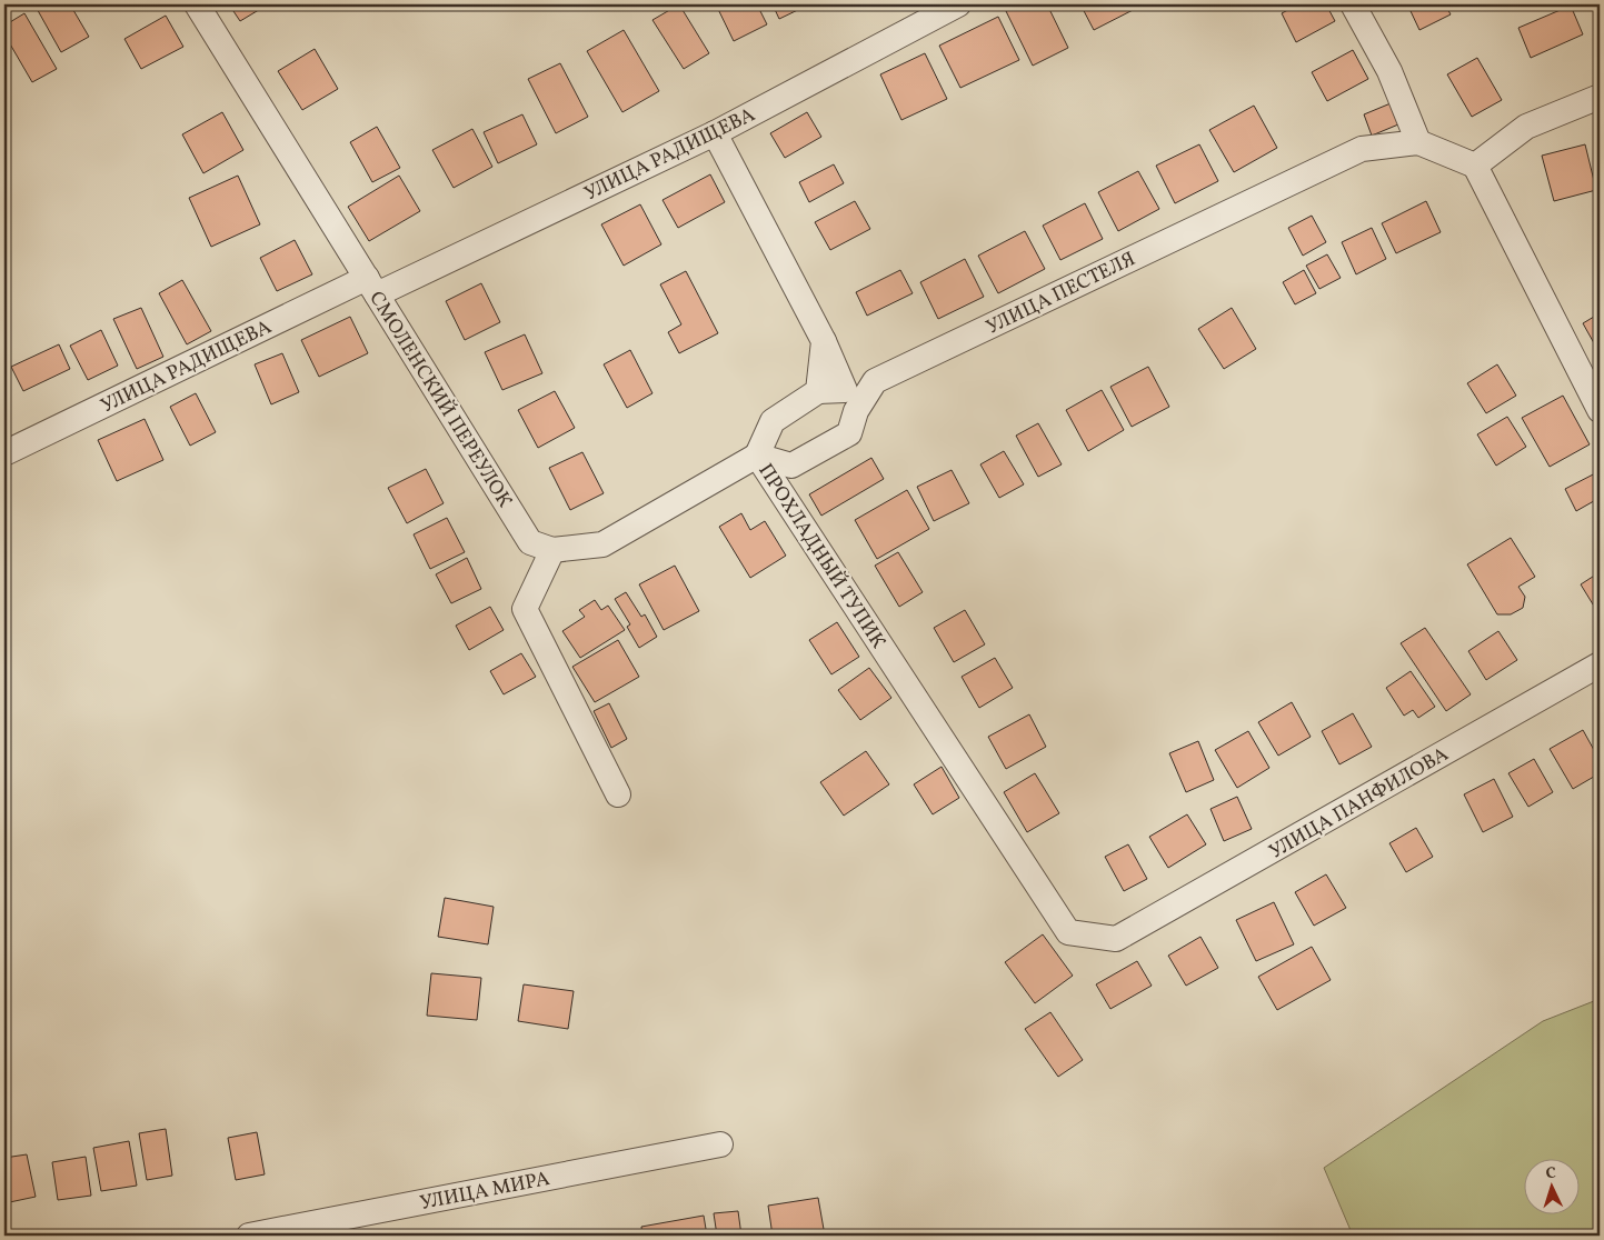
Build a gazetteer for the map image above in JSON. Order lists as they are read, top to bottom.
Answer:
{
  "streets": {
    "street": [
      "УЛИЦА РАДИЩЕВА",
      "УЛИЦА ПЕСТЕЛЯ",
      "СМОЛЕНСКИЙ ПЕРЕУЛОК",
      "ПРОХЛАДНЫЙ ТУПИК",
      "УЛИЦА ПАНФИЛОВА",
      "УЛИЦА МИРА"
    ]
  },
  "crossings": [
    ["УЛИЦА РАДИЩЕВА", "СМОЛЕНСКИЙ ПЕРЕУЛОК"],
    ["УЛИЦА ПЕСТЕЛЯ", "ПРОХЛАДНЫЙ ТУПИК"],
    ["ПРОХЛАДНЫЙ ТУПИК", "УЛИЦА ПАНФИЛОВА"]
  ],
  "north": "top"
}
